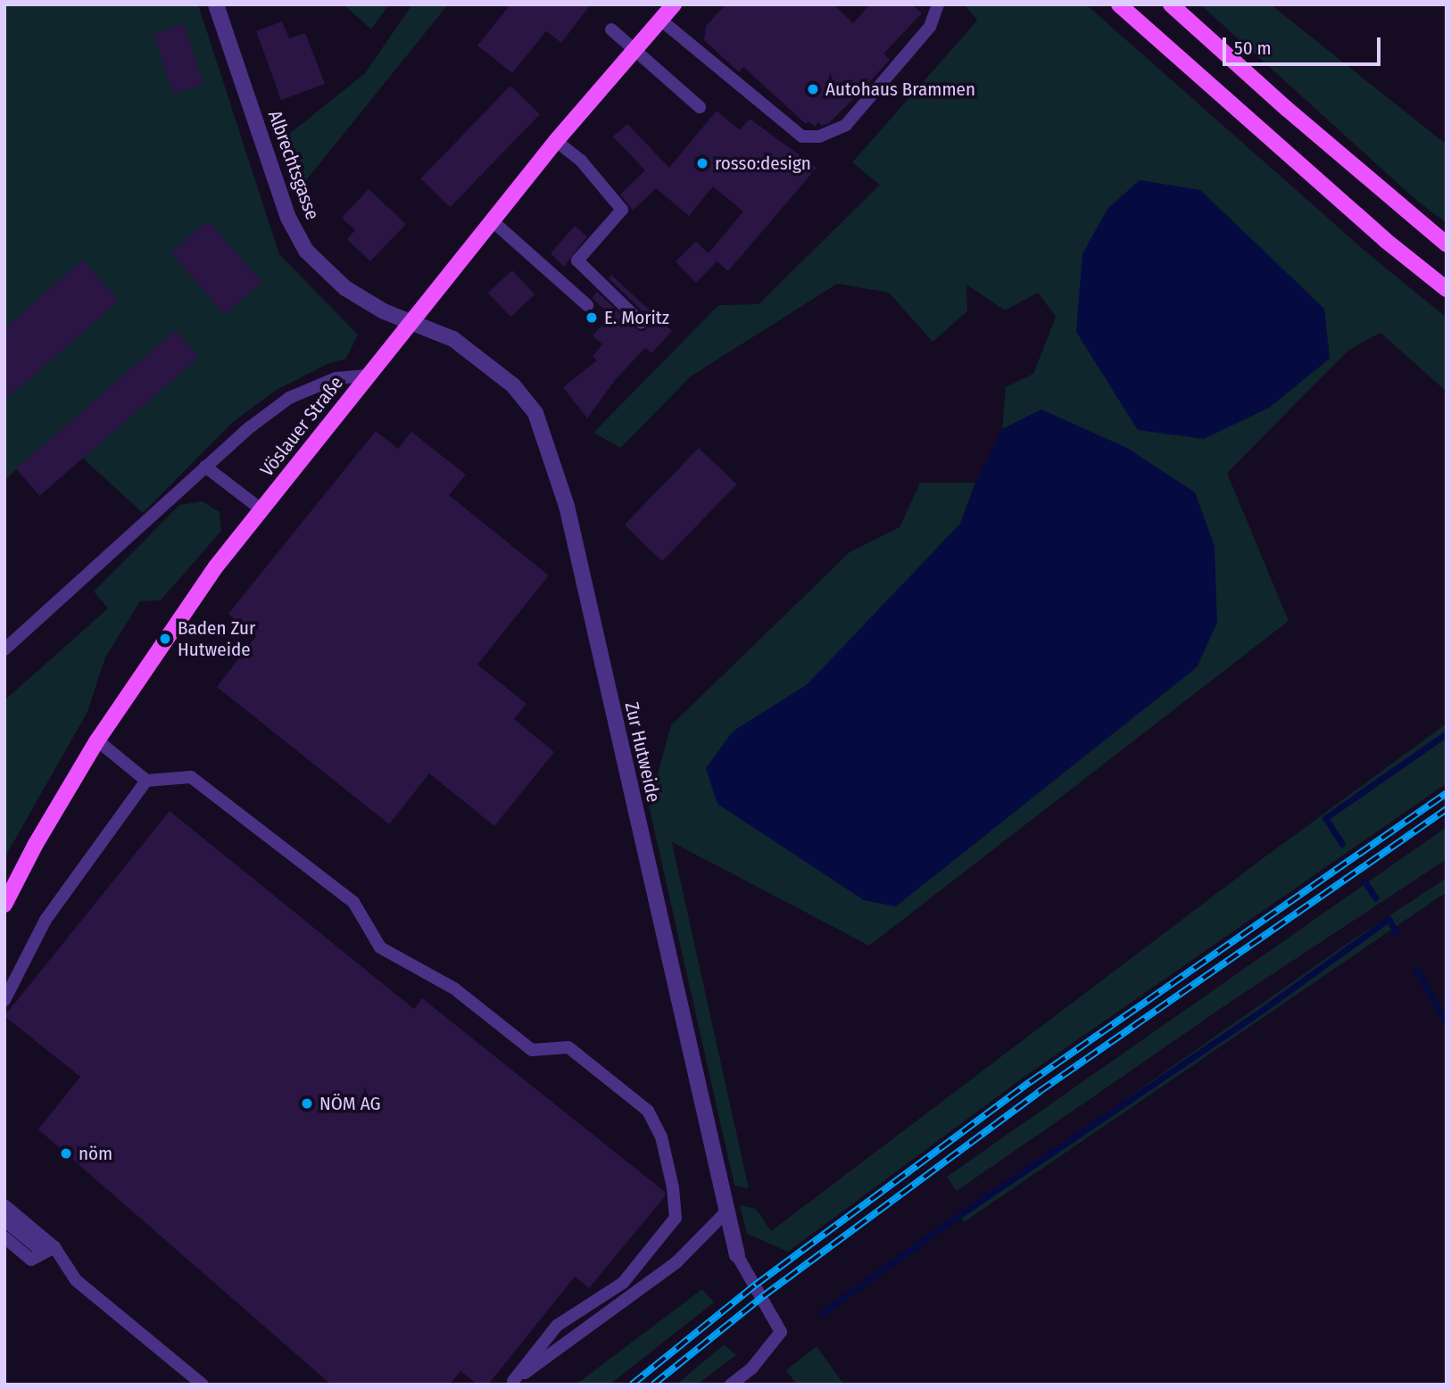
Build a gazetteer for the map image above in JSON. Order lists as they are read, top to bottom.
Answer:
{
  "streets": {
    "main road": ["Vöslauer Straße"],
    "street": ["Albrechtsgasse", "Zur Hutweide"]
  },
  "crossings": [
    ["Albrechtsgasse", "Vöslauer Straße"],
    ["Albrechtsgasse", "Zur Hutweide"],
    ["Vöslauer Straße", "Zur Hutweide"]
  ],
  "places": [
    "Autohaus Brammen",
    "rosso:design",
    "E. Moritz",
    "Baden Zur Hutweide",
    "NÖM AG",
    "nöm"
  ],
  "scale_bar": "50 m"
}
